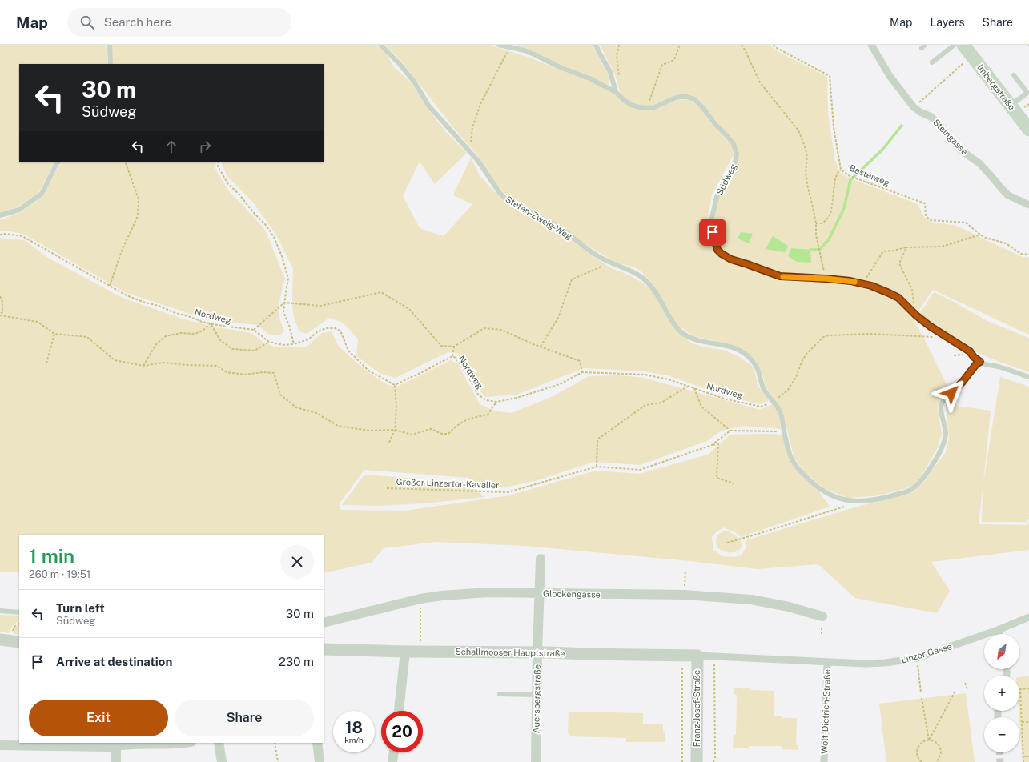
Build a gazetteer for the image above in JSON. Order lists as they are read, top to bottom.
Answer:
{
  "streets": {
    "main road": ["Imbergstraße"],
    "street": [
      "Steingasse",
      "Glockengasse",
      "Schallmooser Hauptstraße",
      "Linzer Gasse",
      "Auerspergstraße",
      "Franz-Josef-Straße",
      "Wolf-Dietrich-Straße"
    ],
    "lane": ["Südweg", "Stefan-Zweig-Weg"],
    "path": ["Basteiweg", "Nordweg", "Großer Linzertor-Kavalier"]
  },
  "crossings": [
    ["Südweg", "Stefan-Zweig-Weg"],
    ["Südweg", "Nordweg"],
    ["Stefan-Zweig-Weg", "Nordweg"],
    ["Glockengasse", "Auerspergstraße"],
    ["Schallmooser Hauptstraße", "Linzer Gasse"],
    ["Schallmooser Hauptstraße", "Auerspergstraße"],
    ["Schallmooser Hauptstraße", "Franz-Josef-Straße"],
    ["Linzer Gasse", "Franz-Josef-Straße"],
    ["Linzer Gasse", "Wolf-Dietrich-Straße"]
  ],
  "north": "bottom left",
  "page": {
    "header": "Map",
    "search": "Search here",
    "nav": ["Map", "Layers", "Share"],
    "turn": ["30 m", "Südweg"],
    "heading": ["1 min", "260 m · 19:51"],
    "list": [
      {
        "name": "Turn left",
        "note": "Südweg",
        "value": "30 m"
      },
      {
        "name": "Arrive at destination",
        "value": "230 m"
      }
    ],
    "map_buttons": ["+", "−"],
    "buttons": ["Exit", "Share"],
    "speed": "18 km/h",
    "limit": "20"
  }
}
